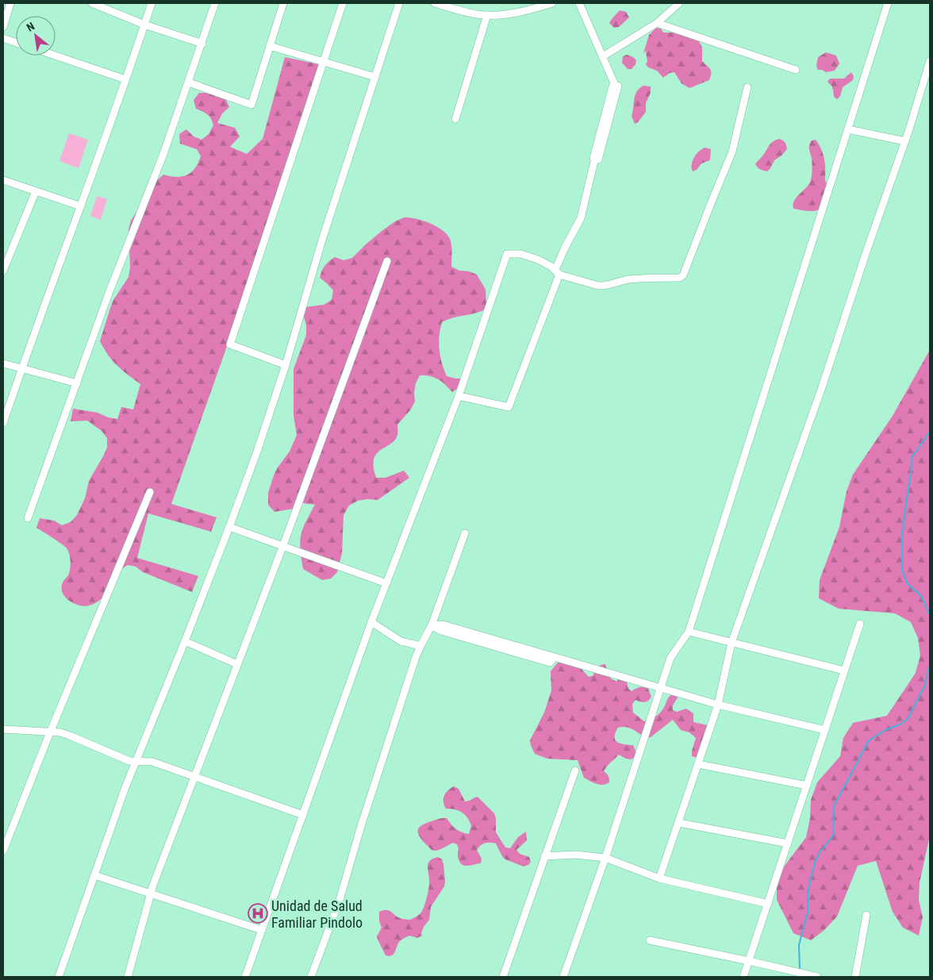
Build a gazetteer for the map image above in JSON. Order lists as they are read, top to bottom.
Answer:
{
  "places": {
    "hospital": ["Unidad de Salud Familiar Pindolo"]
  },
  "north": "top left"
}
